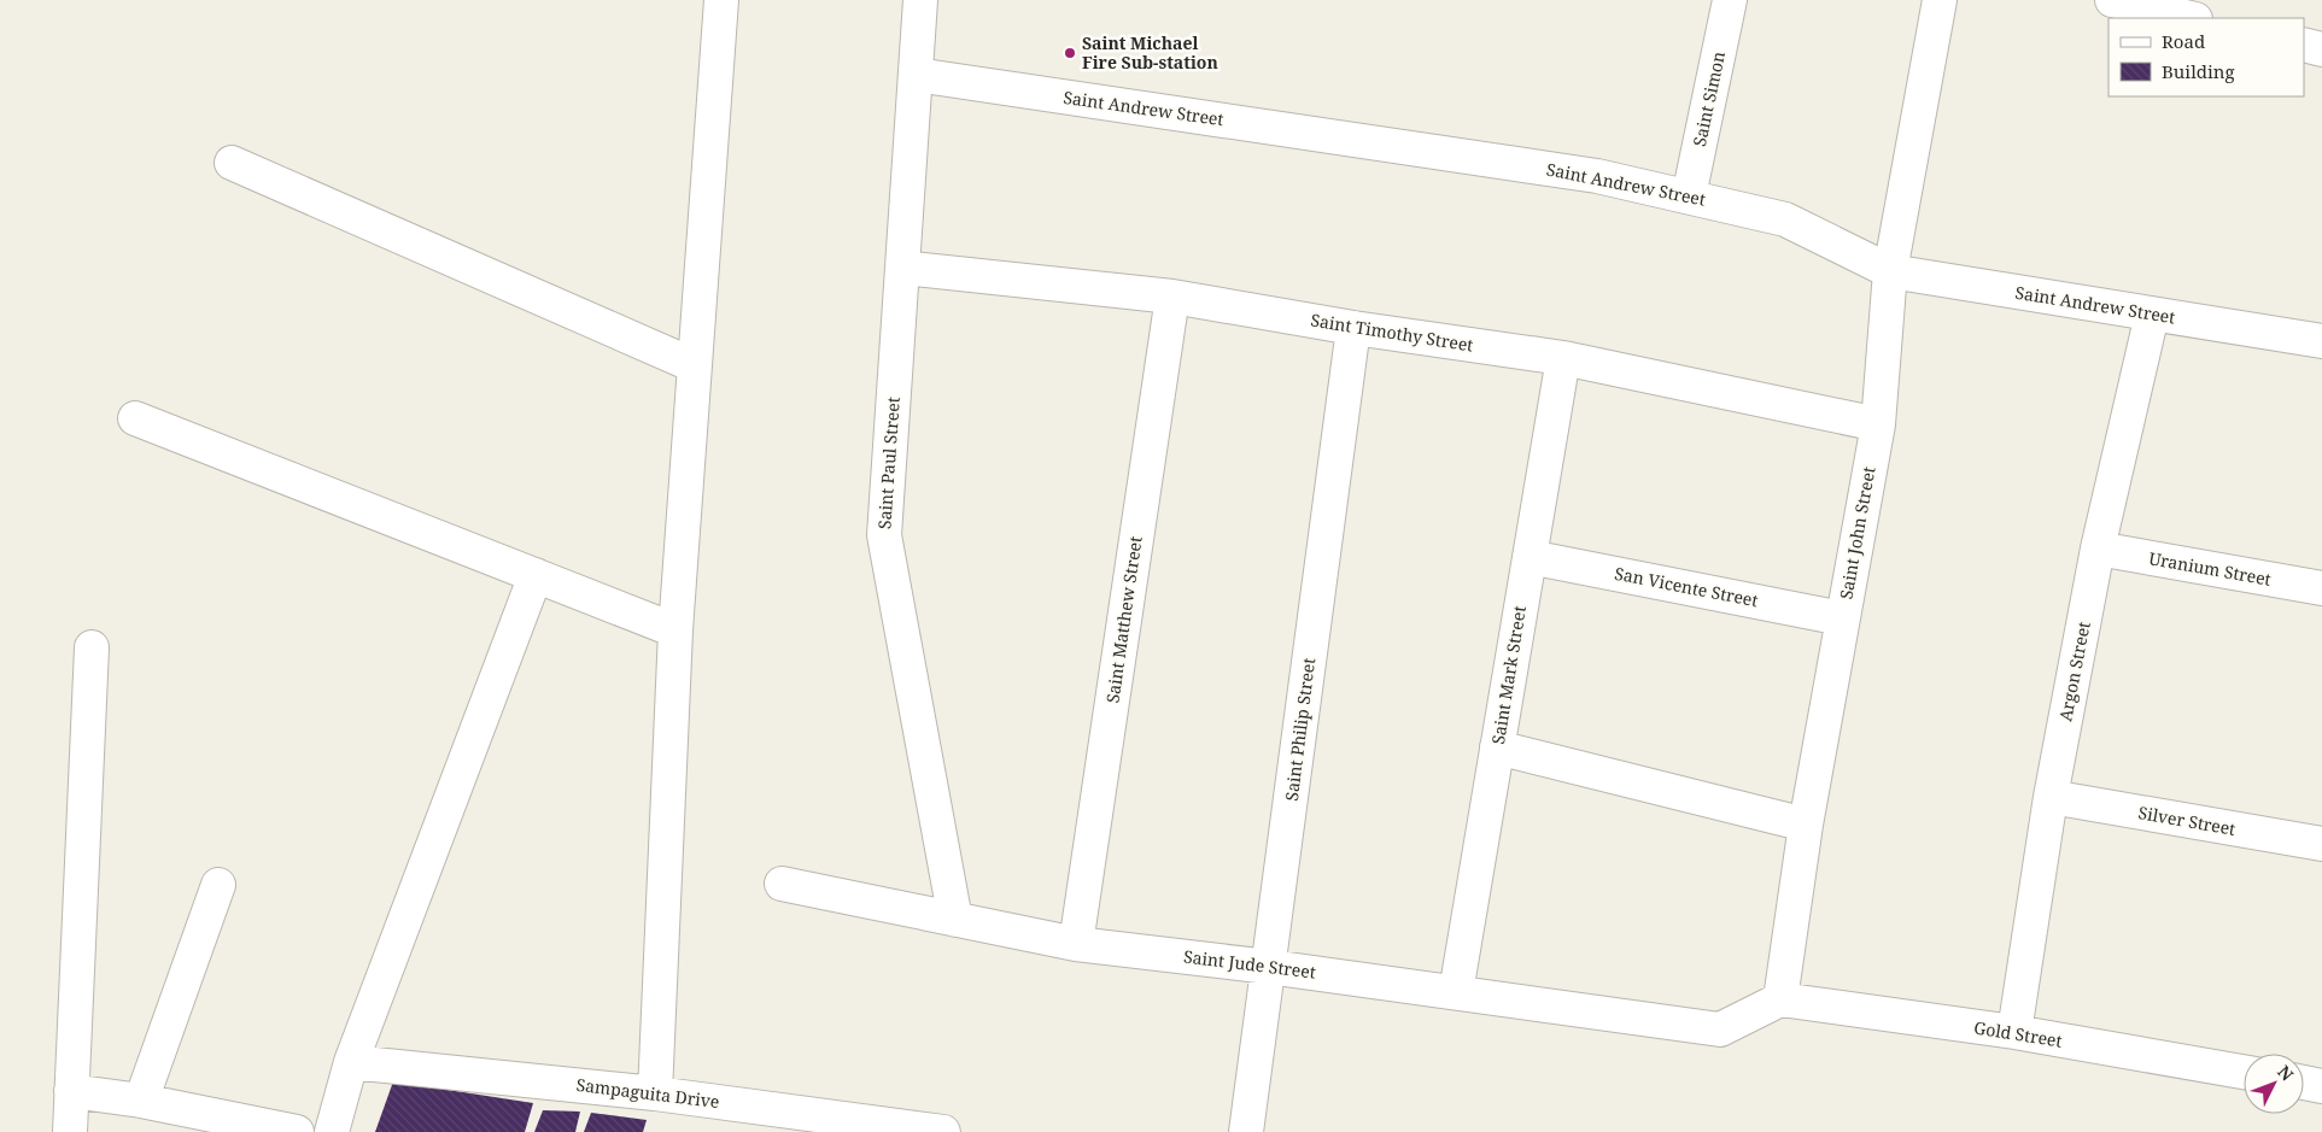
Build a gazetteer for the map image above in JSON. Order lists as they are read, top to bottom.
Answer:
{
  "streets": {
    "street": [
      "Saint Simon",
      "Saint Andrew Street",
      "Saint Timothy Street",
      "Saint Paul Street",
      "Saint John Street",
      "Uranium Street",
      "San Vicente Street",
      "Saint Matthew Street",
      "Argon Street",
      "Saint Mark Street",
      "Saint Philip Street",
      "Silver Street",
      "Saint Jude Street",
      "Gold Street",
      "Sampaguita Drive"
    ]
  },
  "crossings": [
    ["Saint Simon", "Saint Andrew Street"],
    ["Saint Andrew Street", "Saint Paul Street"],
    ["Saint Andrew Street", "Saint John Street"],
    ["Saint Andrew Street", "Argon Street"],
    ["Saint Timothy Street", "Saint Paul Street"],
    ["Saint Timothy Street", "Saint John Street"],
    ["Saint Timothy Street", "Saint Matthew Street"],
    ["Saint Timothy Street", "Saint Mark Street"],
    ["Saint Timothy Street", "Saint Philip Street"],
    ["Saint Paul Street", "Saint Jude Street"],
    ["Saint John Street", "San Vicente Street"],
    ["Saint John Street", "Saint Jude Street"],
    ["Saint John Street", "Gold Street"],
    ["Uranium Street", "Argon Street"],
    ["San Vicente Street", "Saint Mark Street"],
    ["Saint Matthew Street", "Saint Jude Street"],
    ["Argon Street", "Silver Street"],
    ["Argon Street", "Gold Street"],
    ["Saint Mark Street", "Saint Jude Street"],
    ["Saint Philip Street", "Saint Jude Street"],
    ["Saint Jude Street", "Gold Street"]
  ],
  "places": ["Saint Michael Fire Sub-station"],
  "legend": ["Road", "Building"],
  "north": "top right"
}
